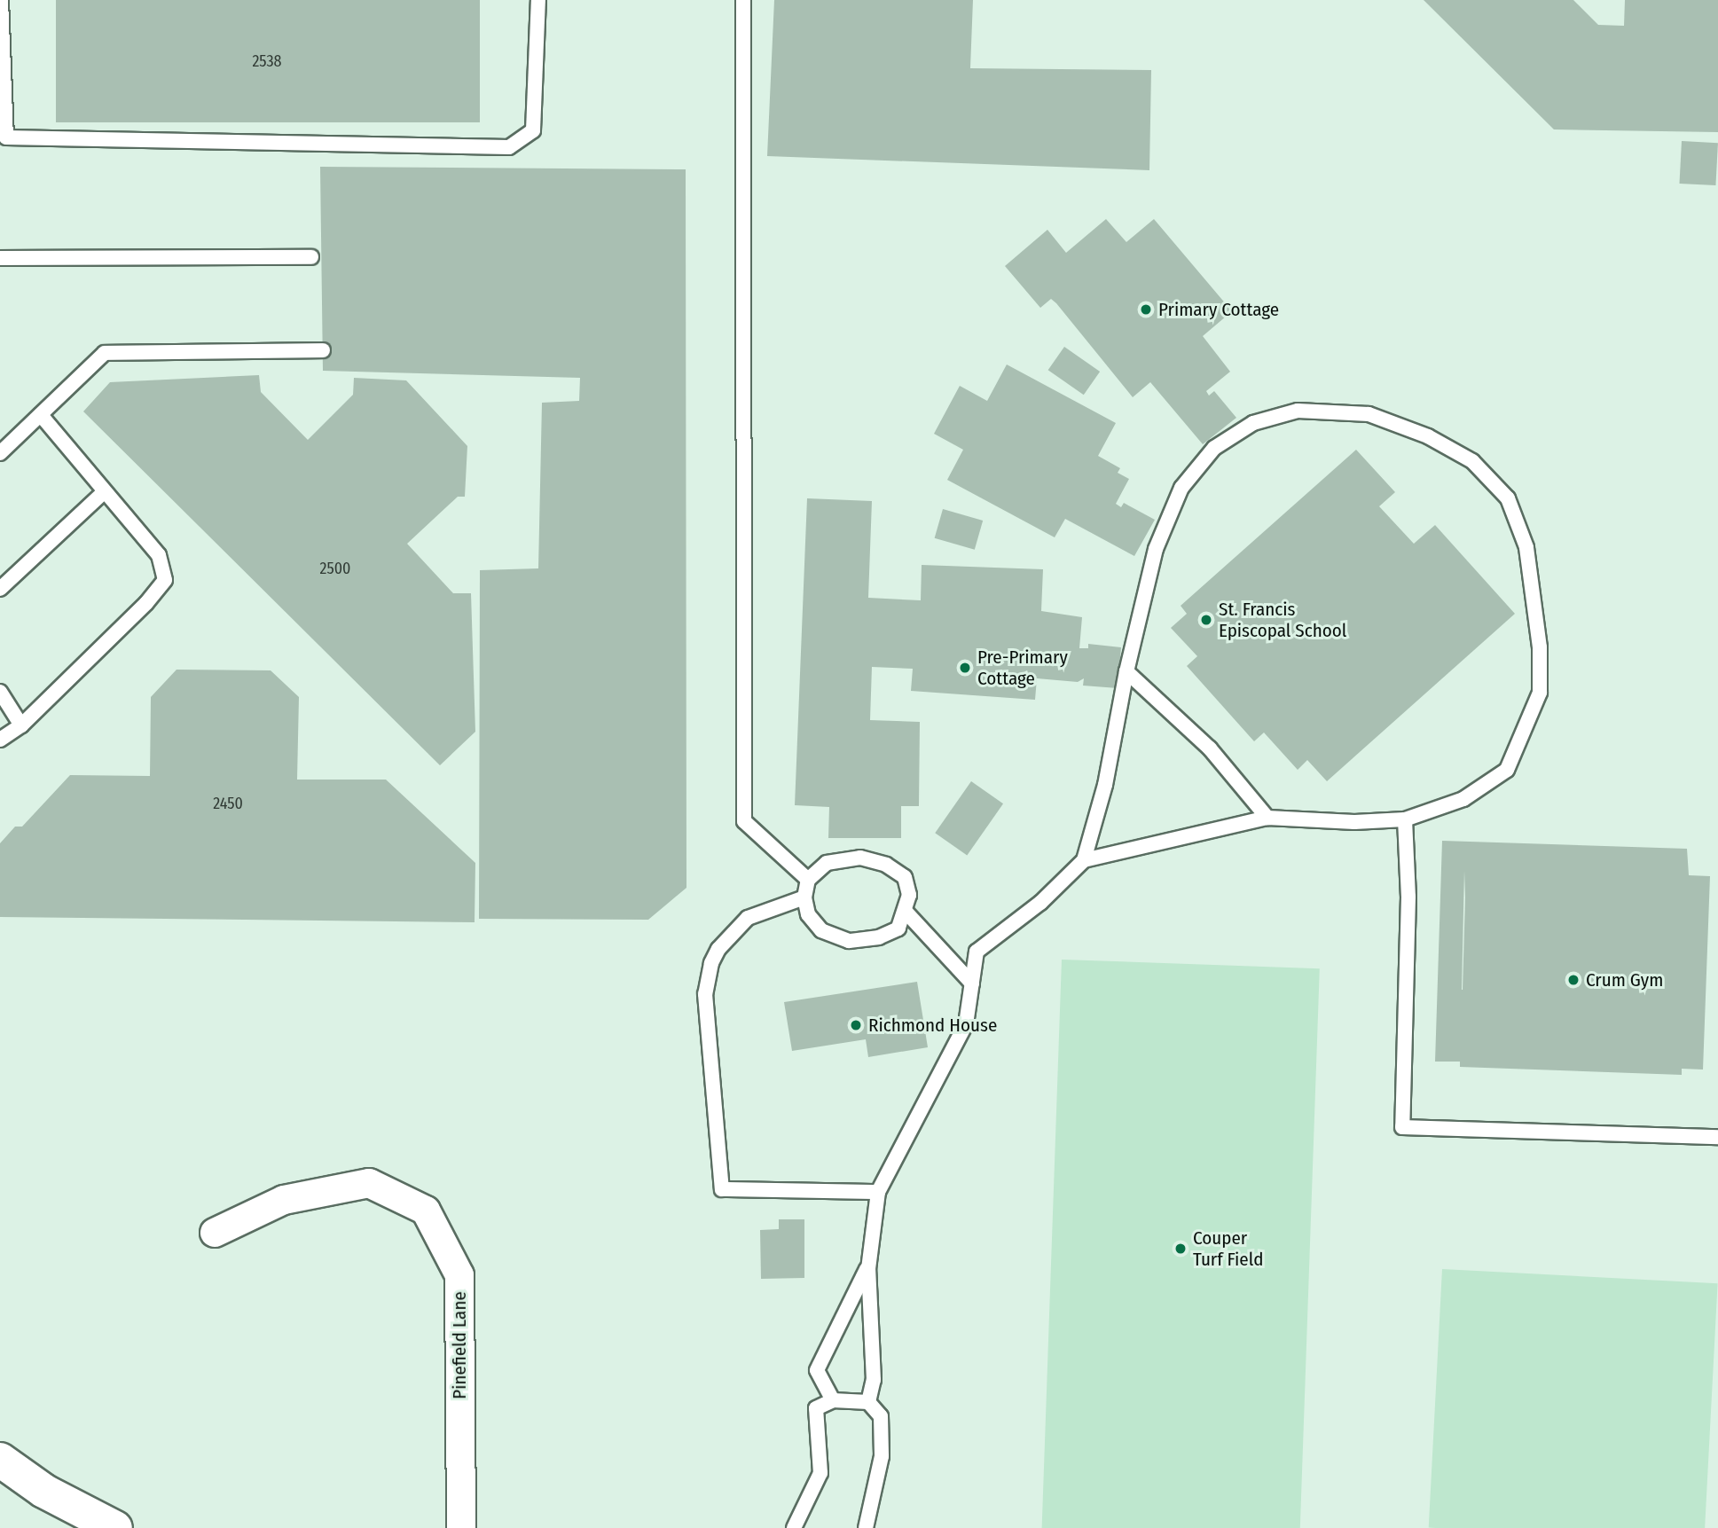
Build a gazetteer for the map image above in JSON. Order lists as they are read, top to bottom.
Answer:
{
  "streets": {
    "street": ["Pinefield Lane"]
  },
  "places": [
    "Primary Cottage",
    "St. Francis Episcopal School",
    "Pre-Primary Cottage",
    "Crum Gym",
    "Richmond House",
    "Couper Turf Field"
  ],
  "house_numbers": ["2538", "2500", "2450"]
}
